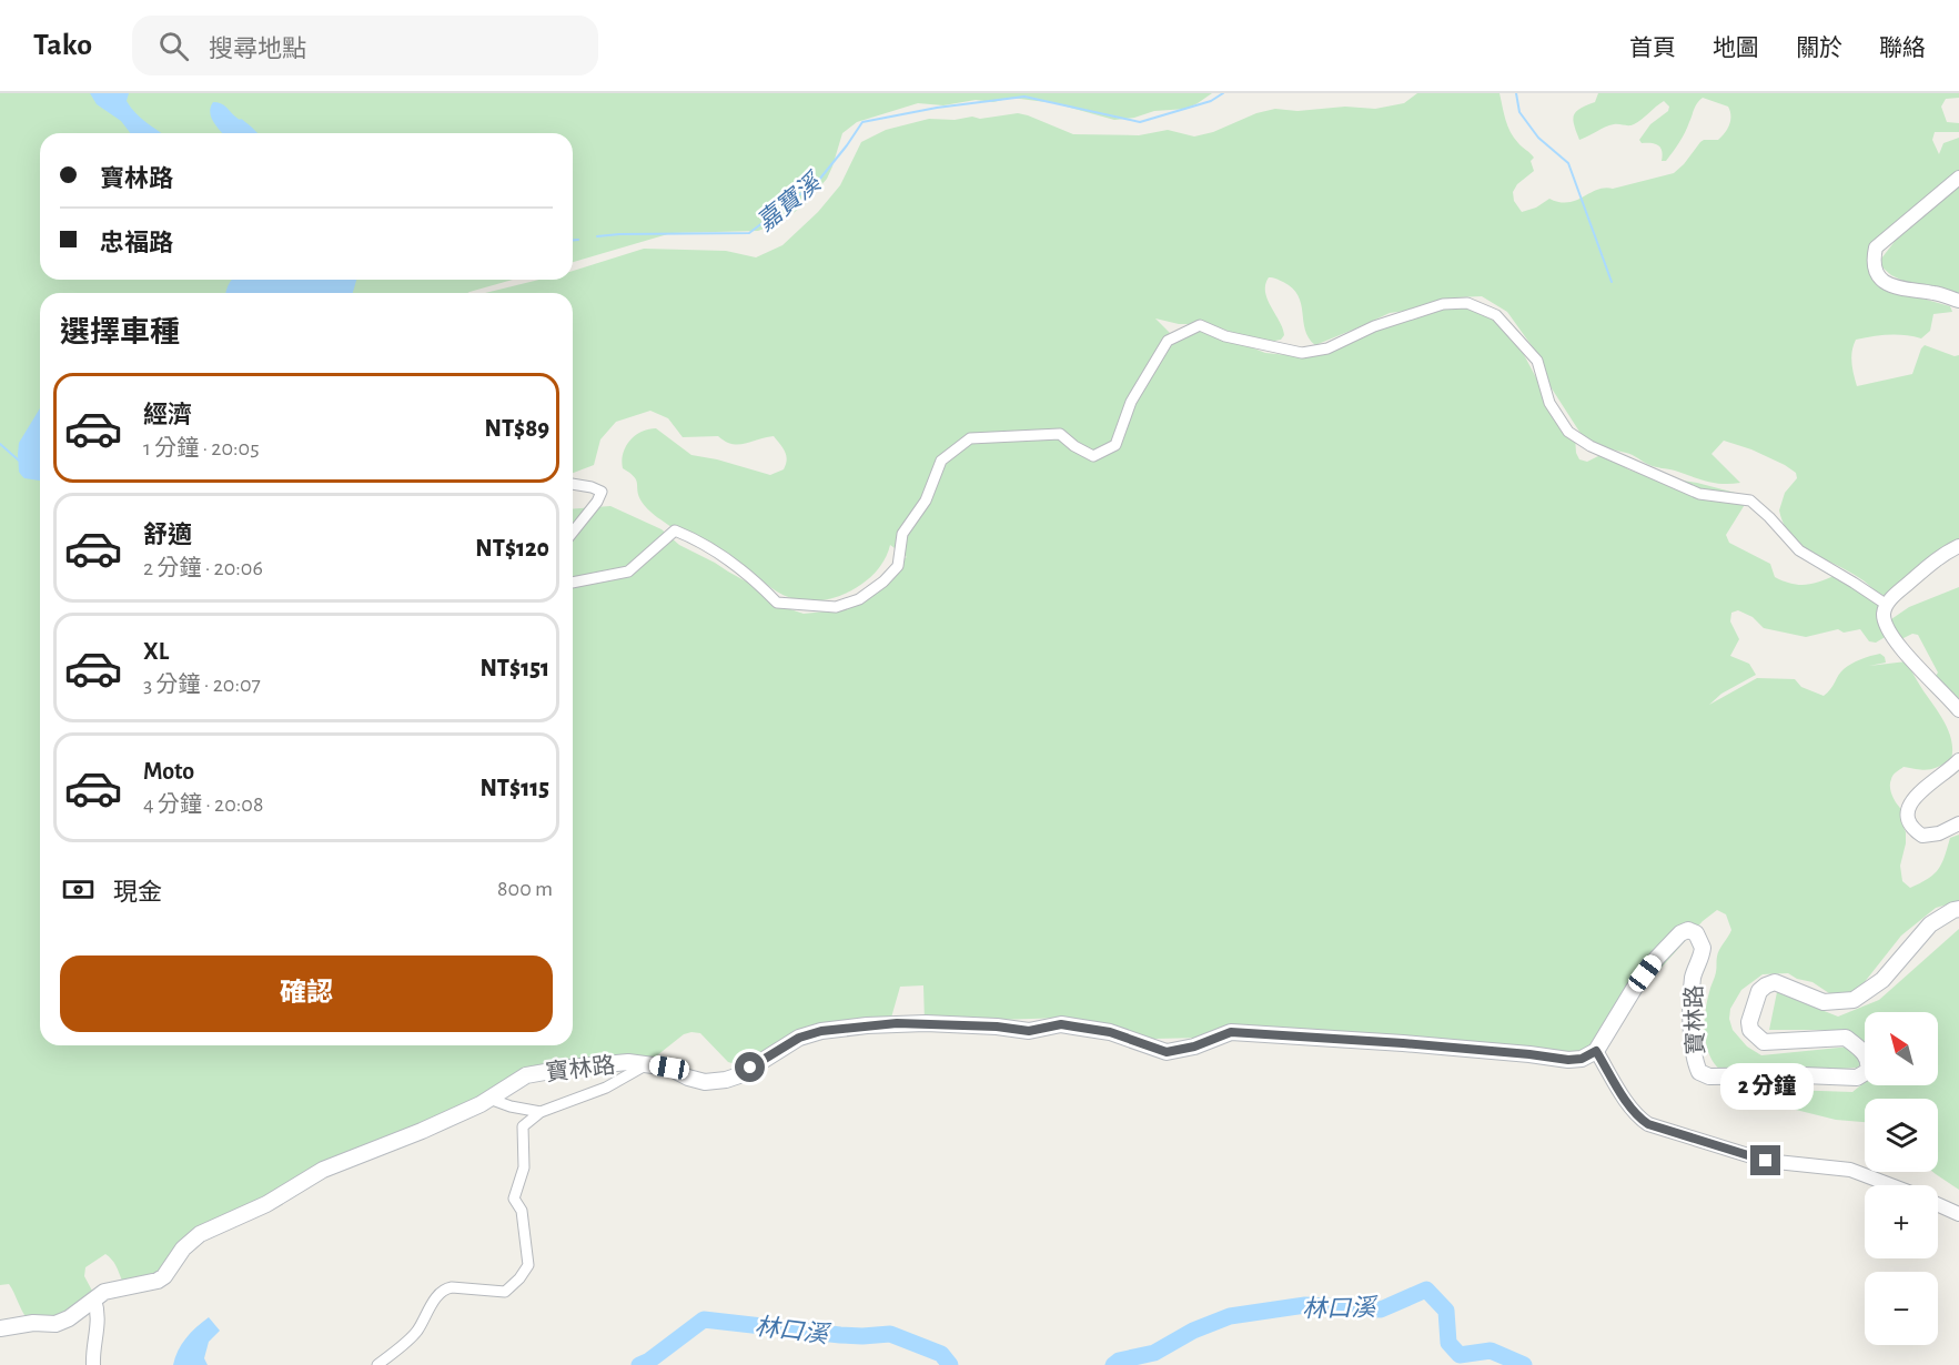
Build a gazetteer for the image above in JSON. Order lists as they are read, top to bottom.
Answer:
{
  "streets": {
    "main road": ["寶林路"]
  },
  "water": ["嘉寶溪", "林口溪"],
  "north": "top left",
  "page": {
    "header": "Tako",
    "search": "搜尋地點",
    "nav": [
      "首頁",
      "地圖",
      "關於",
      "聯絡"
    ],
    "banner": ["寶林路", "忠福路"],
    "heading": "選擇車種",
    "list": [
      {
        "name": "經濟",
        "note": "1 分鐘 · 20:05",
        "value": "NT$89"
      },
      {
        "name": "舒適",
        "note": "2 分鐘 · 20:06",
        "value": "NT$120"
      },
      {
        "name": "XL",
        "note": "3 分鐘 · 20:07",
        "value": "NT$151"
      },
      {
        "name": "Moto",
        "note": "4 分鐘 · 20:08",
        "value": "NT$115"
      }
    ],
    "pay": ["現金", "800 m"],
    "buttons": "確認",
    "map_buttons": ["+", "−"],
    "bubble": "2 分鐘"
  }
}
